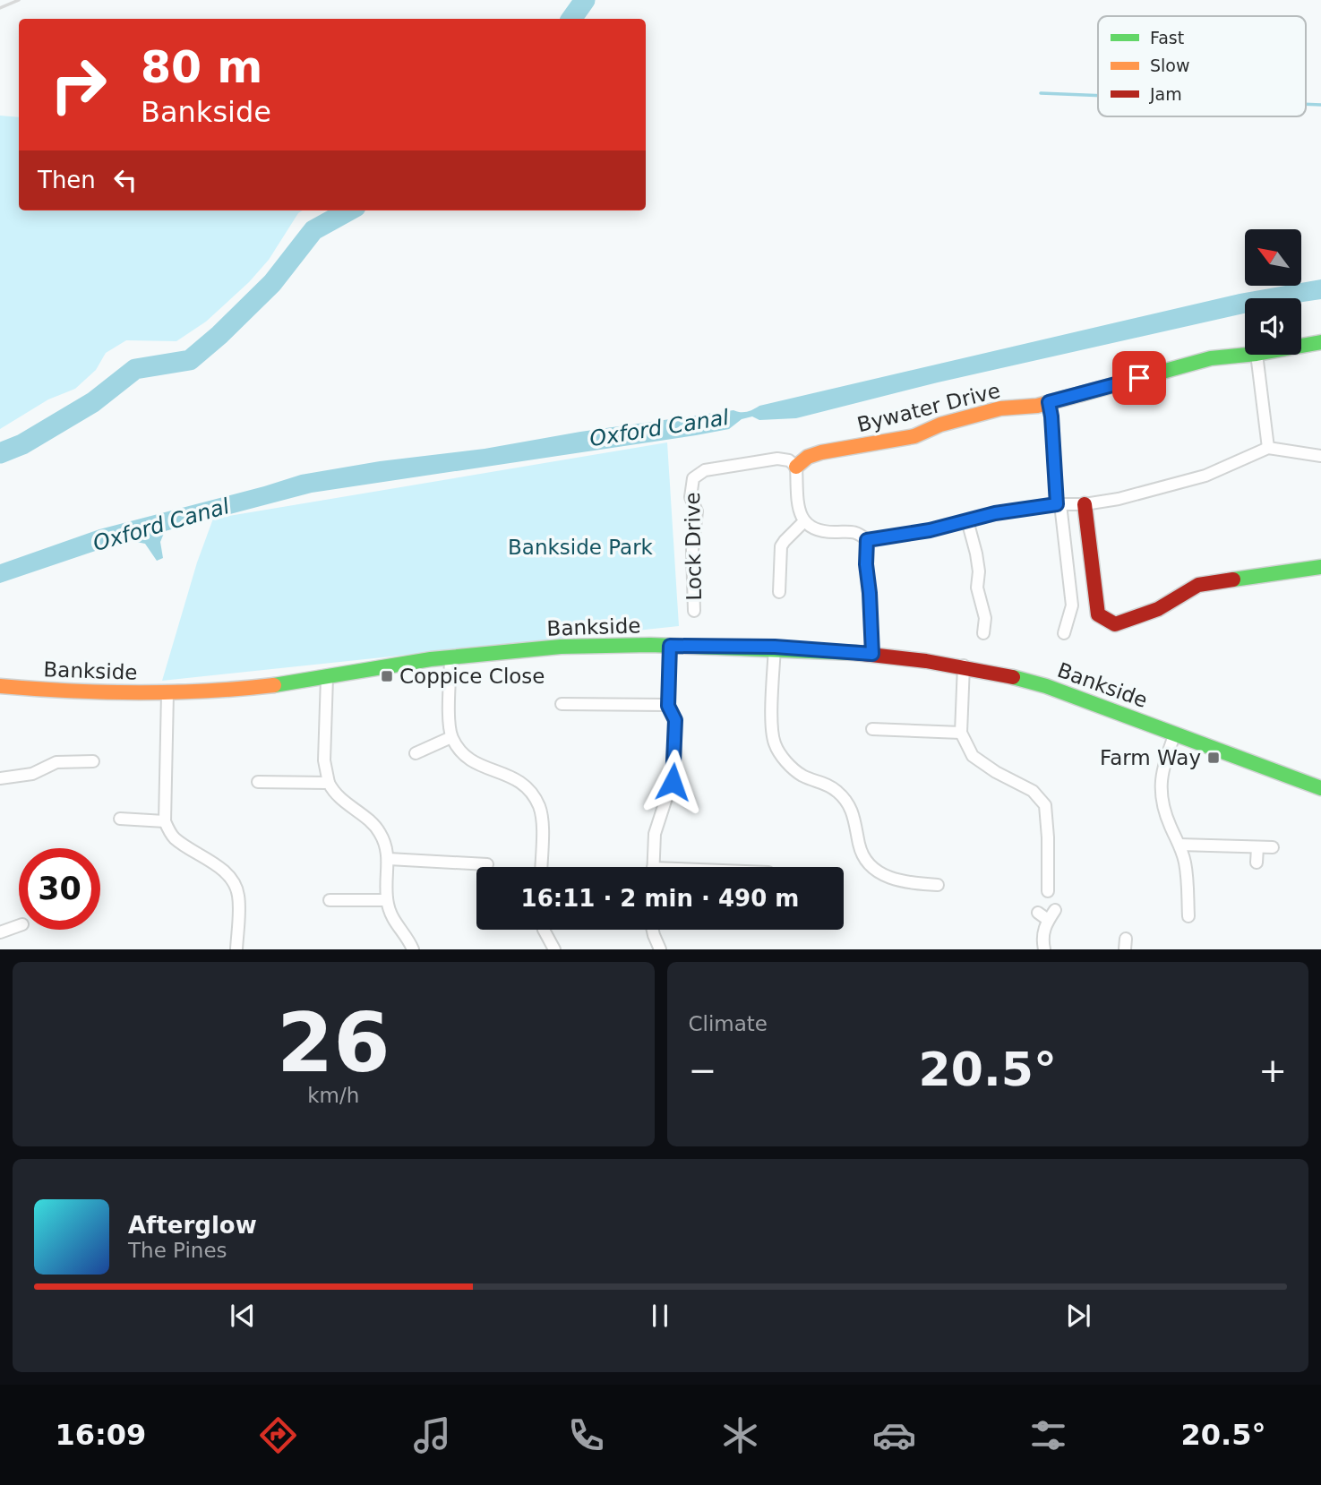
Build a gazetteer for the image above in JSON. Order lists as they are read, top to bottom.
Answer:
{
  "streets": {
    "street": ["Bywater Drive", "Lock Drive", "Bankside"]
  },
  "crossings": [
    ["Bywater Drive", "Lock Drive"]
  ],
  "water": ["Oxford Canal"],
  "parks": ["Bankside Park"],
  "places": {
    "transit": ["Coppice Close", "Farm Way"]
  },
  "legend": ["Fast", "Slow", "Jam"],
  "north": "top left",
  "page": {
    "turn": ["80 m", "Bankside"],
    "then": "Then",
    "limit": "30",
    "trip": "16:11 · 2 min · 490 m",
    "tile": [
      ["26", "km/h"],
      "Climate"
    ],
    "heat": ["−", "20.5°", "+"],
    "song": ["Afterglow", "The Pines"],
    "tabs": ["16:09", "20.5°"]
  }
}
